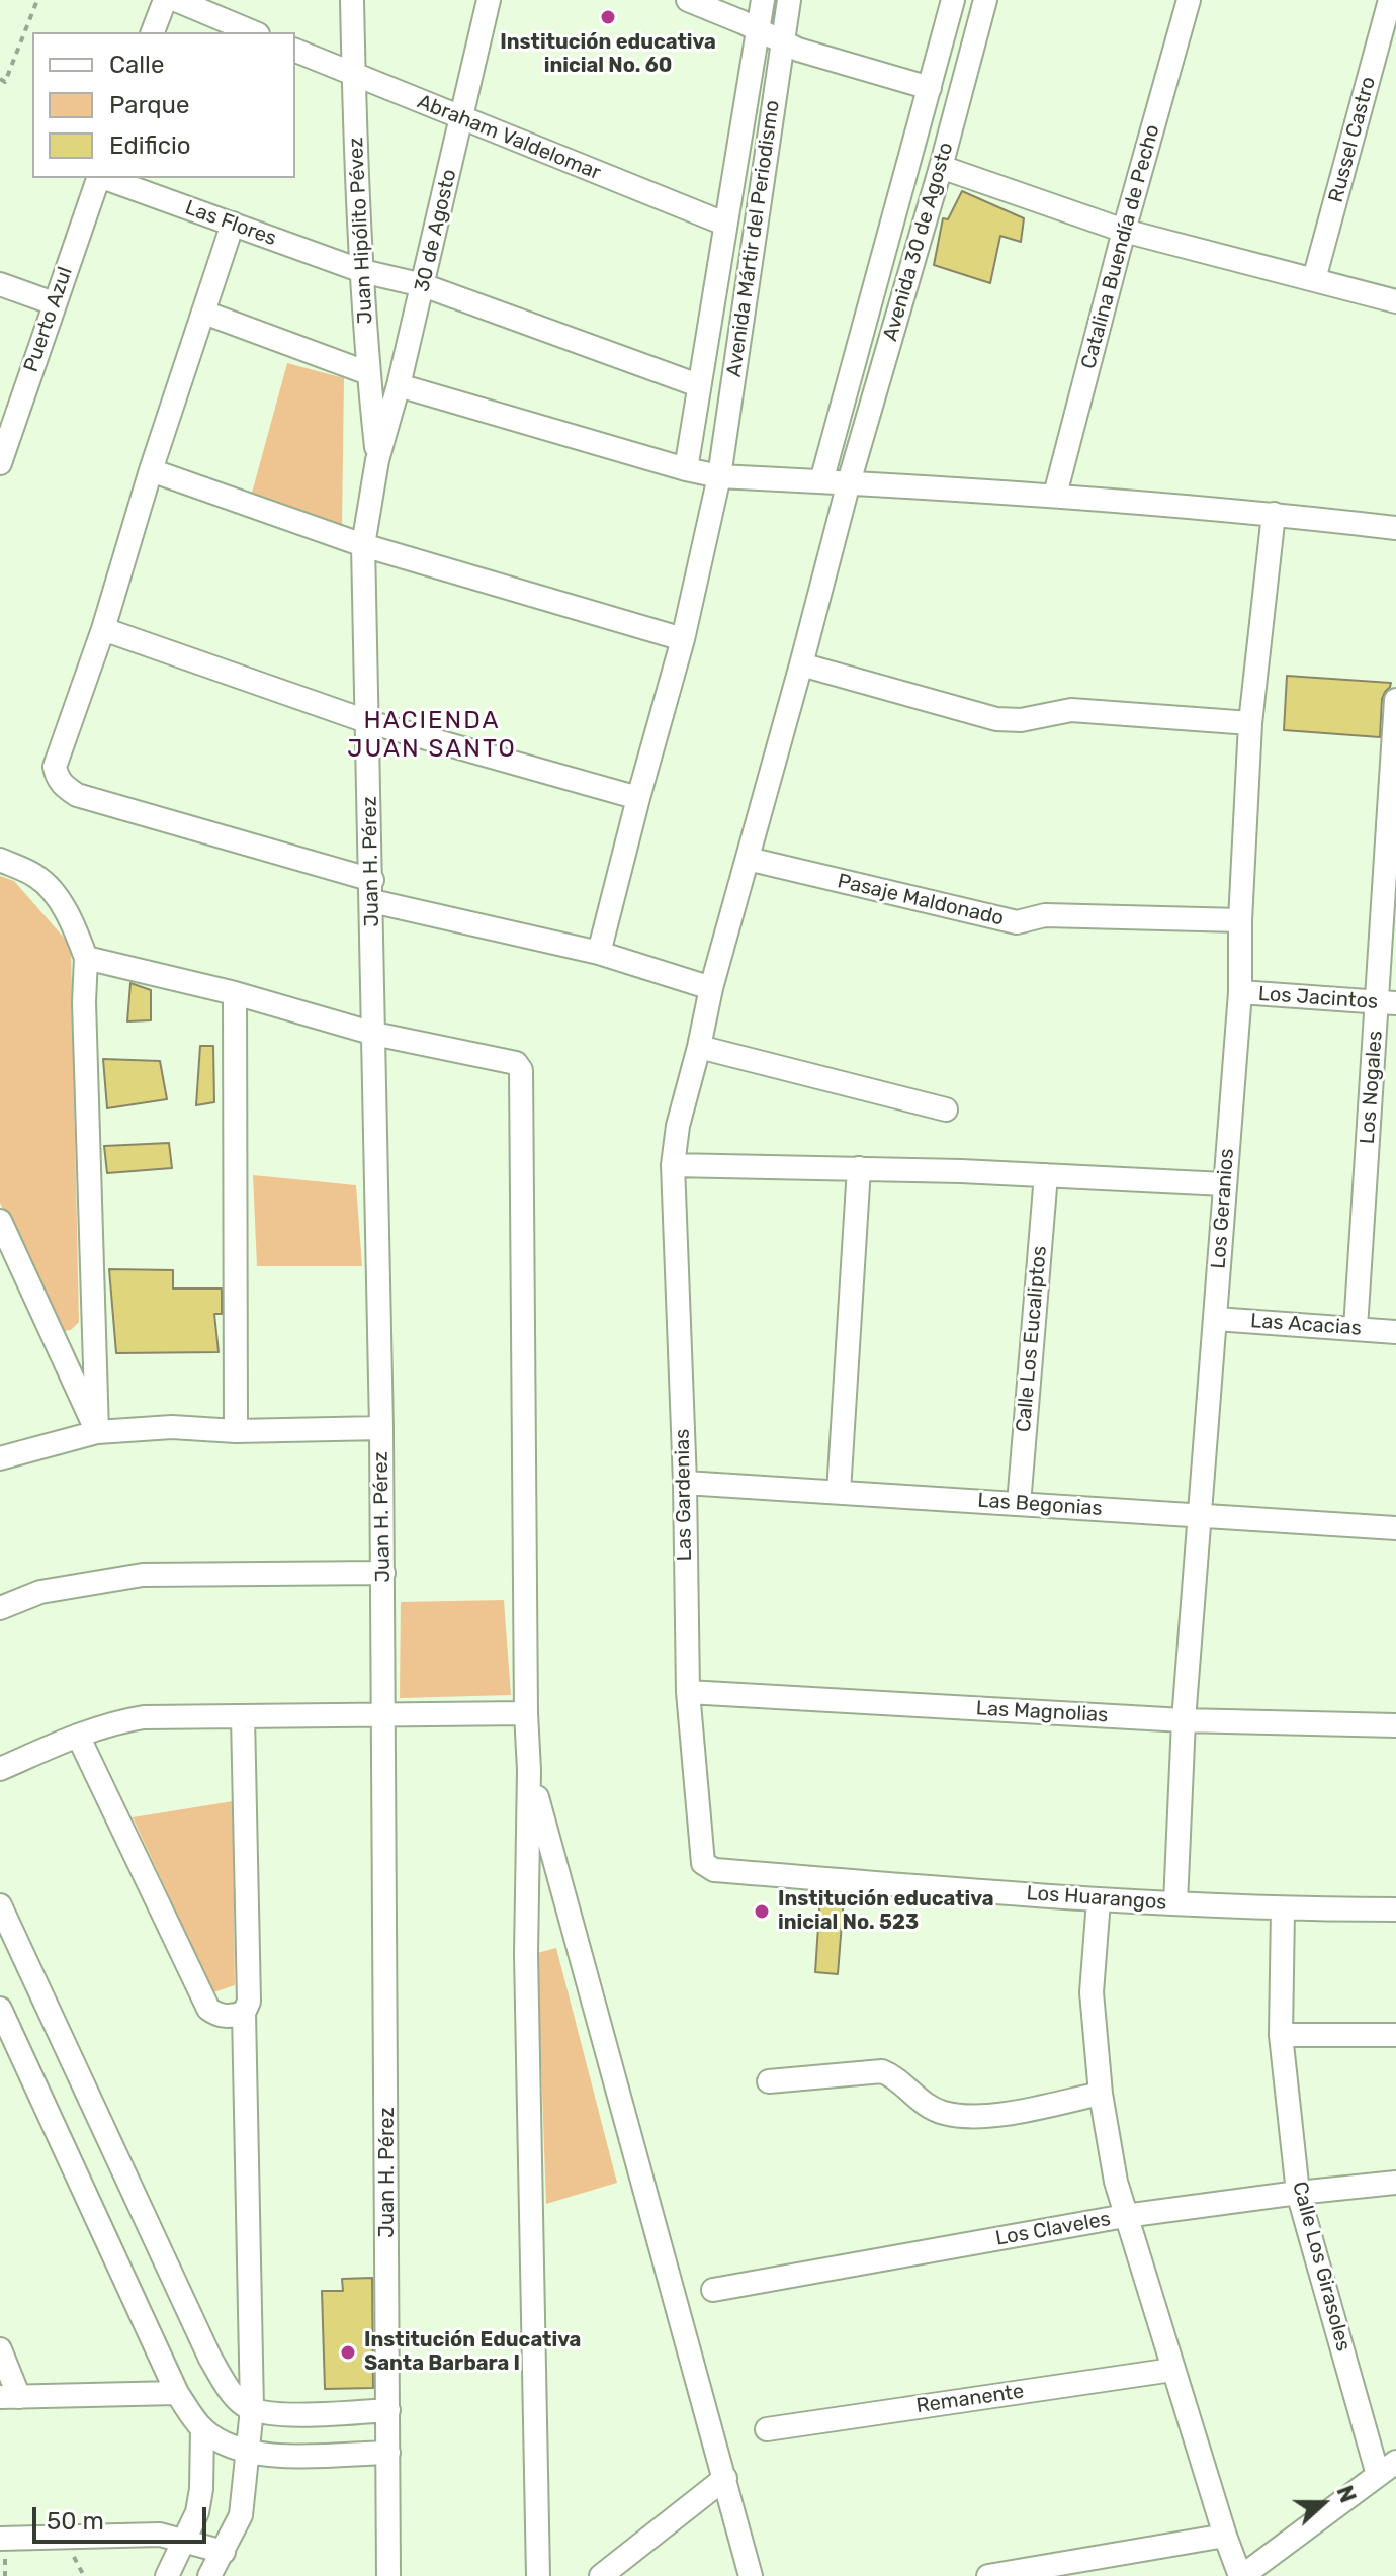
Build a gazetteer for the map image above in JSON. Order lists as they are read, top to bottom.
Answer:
{
  "streets": {
    "street": [
      "Abraham Valdelomar",
      "Russel Castro",
      "Las Flores",
      "Juan Hipólito Pévez",
      "30 de Agosto",
      "Avenida Mártir del Periodismo",
      "Avenida 30 de Agosto",
      "Catalina Buendía de Pecho",
      "Puerto Azul",
      "Juan H. Pérez",
      "Pasaje Maldonado",
      "Los Jacintos",
      "Los Nogales",
      "Los Geranios",
      "Las Acacias",
      "Calle Los Eucaliptos",
      "Las Gardenias",
      "Las Begonias",
      "Las Magnolias",
      "Los Huarangos",
      "Los Claveles",
      "Calle Los Girasoles",
      "Remanente"
    ]
  },
  "crossings": [
    ["Abraham Valdelomar", "Juan Hipólito Pévez"],
    ["Abraham Valdelomar", "30 de Agosto"],
    ["Abraham Valdelomar", "Avenida Mártir del Periodismo"],
    ["Las Flores", "Juan Hipólito Pévez"],
    ["Las Flores", "30 de Agosto"],
    ["Las Flores", "Avenida Mártir del Periodismo"],
    ["Juan Hipólito Pévez", "30 de Agosto"],
    ["Juan Hipólito Pévez", "Juan H. Pérez"],
    ["30 de Agosto", "Juan H. Pérez"],
    ["Avenida 30 de Agosto", "Pasaje Maldonado"],
    ["Avenida 30 de Agosto", "Las Gardenias"],
    ["Pasaje Maldonado", "Los Geranios"],
    ["Pasaje Maldonado", "Las Gardenias"],
    ["Los Jacintos", "Los Nogales"],
    ["Los Jacintos", "Los Geranios"],
    ["Los Nogales", "Las Acacias"],
    ["Los Geranios", "Las Acacias"],
    ["Los Geranios", "Las Begonias"],
    ["Los Geranios", "Las Magnolias"],
    ["Los Geranios", "Los Huarangos"],
    ["Calle Los Eucaliptos", "Las Begonias"],
    ["Las Gardenias", "Las Begonias"],
    ["Las Gardenias", "Las Magnolias"],
    ["Las Gardenias", "Los Huarangos"],
    ["Los Huarangos", "Calle Los Girasoles"],
    ["Los Claveles", "Calle Los Girasoles"]
  ],
  "districts": ["HACIENDA JUAN SANTO"],
  "places": ["Institución educativa inicial No. 60", "Institución educativa inicial No. 523", "Institución Educativa Santa Barbara I"],
  "legend": ["Calle", "Parque", "Edificio"],
  "scale_bar": "50 m",
  "north": "right"
}
